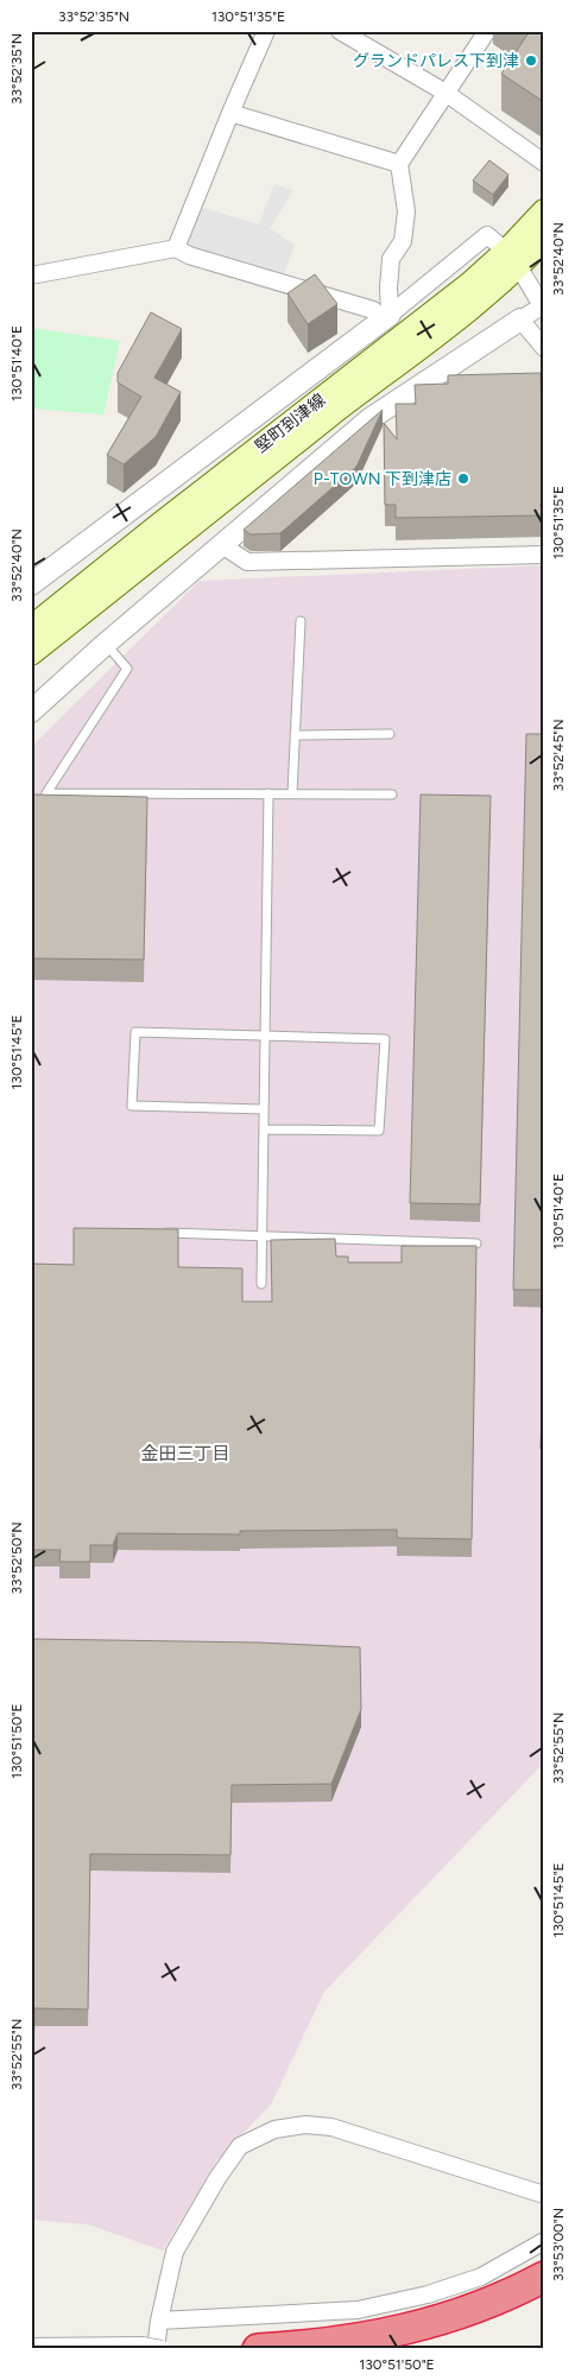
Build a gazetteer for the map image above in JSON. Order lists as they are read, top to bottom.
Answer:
{
  "streets": {
    "main road": ["堅町到津線"]
  },
  "districts": ["金田三丁目"],
  "places": ["グランドパレス下到津", "P-TOWN 下到津店"],
  "coordinates": [
    "33°52'35\"N",
    "130°51'35\"E",
    "33°52'40\"N",
    "130°51'40\"E",
    "33°52'45\"N",
    "130°51'45\"E",
    "33°52'50\"N",
    "130°51'50\"E",
    "33°52'55\"N",
    "33°53'00\"N"
  ]
}
